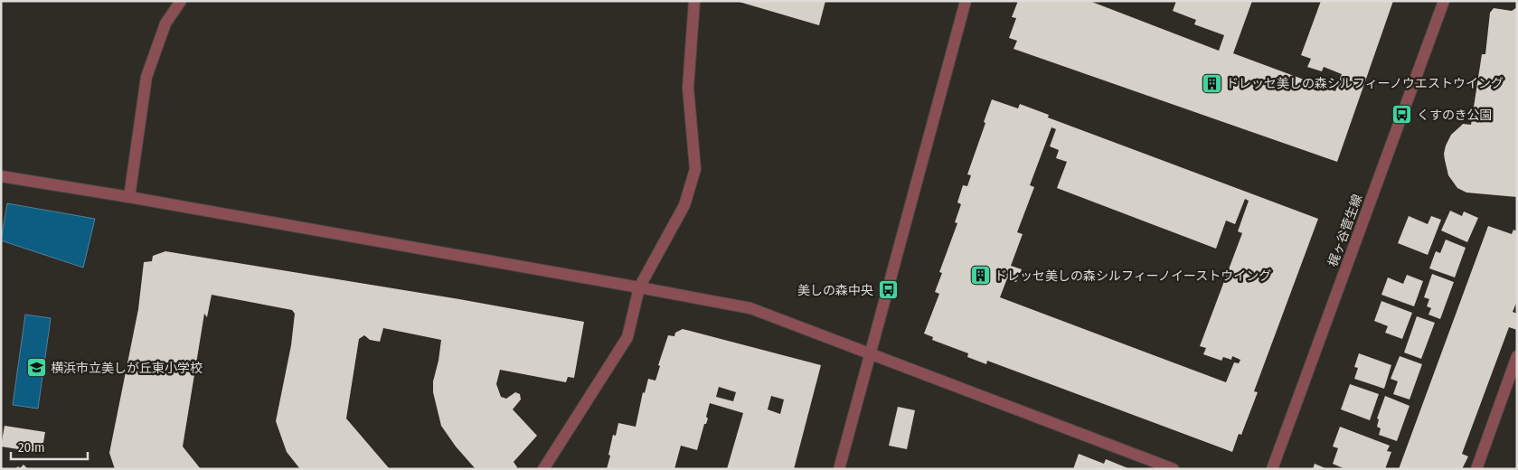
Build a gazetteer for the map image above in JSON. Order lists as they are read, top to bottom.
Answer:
{
  "streets": {
    "street": ["梶ヶ谷菅生線"]
  },
  "places": {
    "building": ["ドレッセ美しの森シルフィーノウエストウイング", "ドレッセ美しの森シルフィーノイーストウイング"],
    "bus stop": ["くすのき公園", "美しの森中央"],
    "school or university": ["横浜市立美しが丘東小学校"]
  },
  "scale_bar": "20 m"
}
